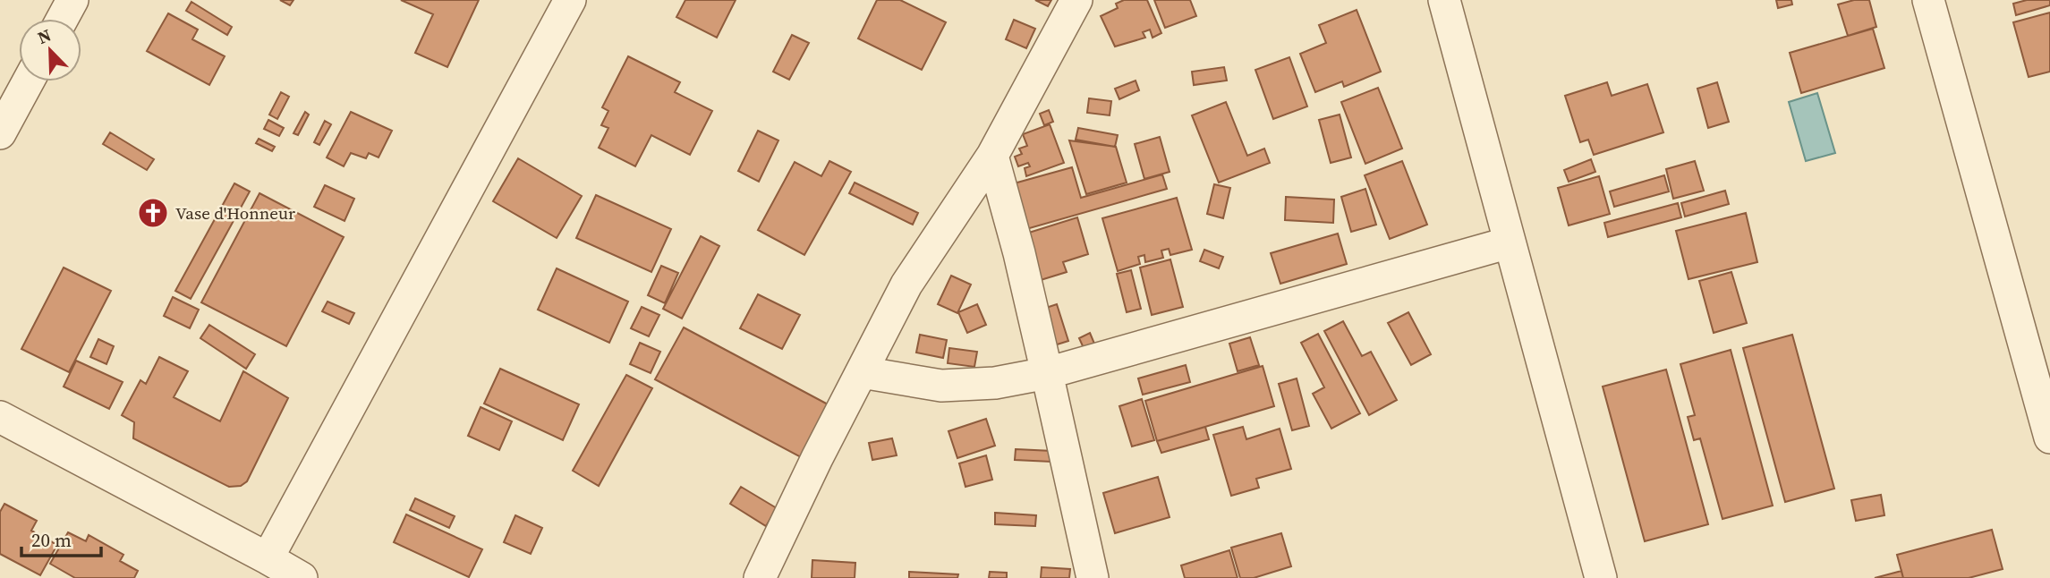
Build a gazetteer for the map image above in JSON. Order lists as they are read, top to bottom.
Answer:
{
  "places": {
    "church": ["Vase d'Honneur"]
  },
  "scale_bar": "20 m",
  "north": "top left"
}
